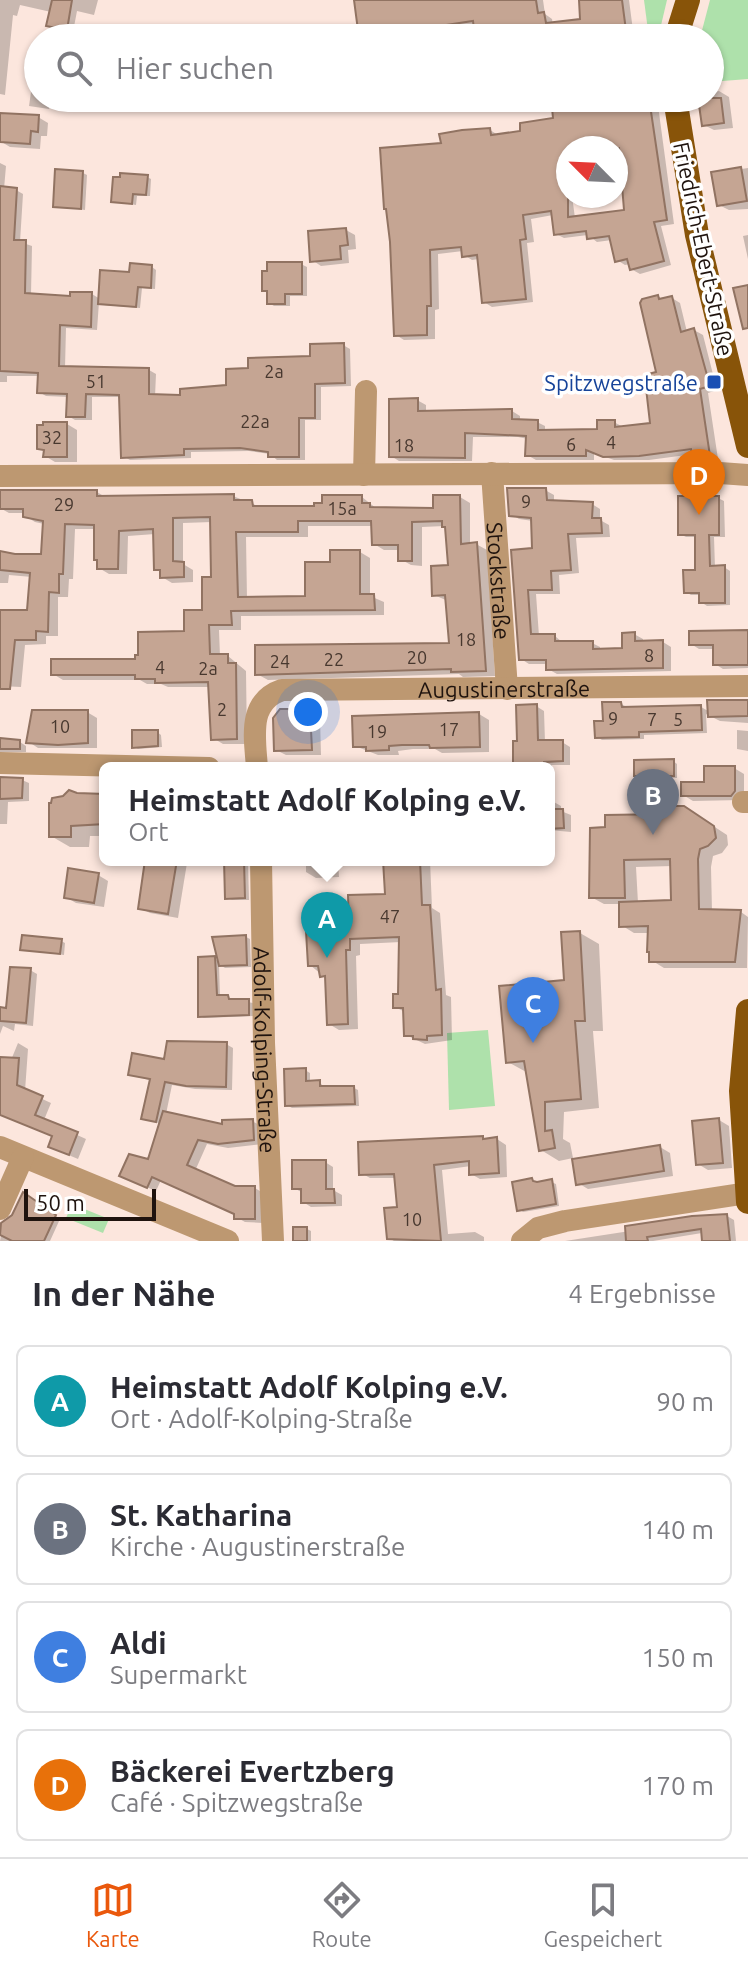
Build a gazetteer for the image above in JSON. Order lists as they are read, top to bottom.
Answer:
{
  "streets": {
    "main road": ["Friedrich-Ebert-Straße"],
    "street": ["Stockstraße", "Augustinerstraße", "Adolf-Kolping-Straße"]
  },
  "crossings": [
    ["Stockstraße", "Augustinerstraße"]
  ],
  "places": {
    "transit": ["Spitzwegstraße"]
  },
  "house_numbers": [
    "2a",
    "51",
    "22a",
    "32",
    "4",
    "6",
    "18",
    "9",
    "29",
    "15a",
    "18",
    "8",
    "20",
    "22",
    "24",
    "4",
    "2a",
    "2",
    "9",
    "7",
    "5",
    "10",
    "17",
    "19",
    "47",
    "10"
  ],
  "scale_bar": "50 m",
  "north": "top left",
  "page": {
    "search": "Hier suchen",
    "pins": [
      "D",
      "B",
      "A",
      "C"
    ],
    "popup": ["Heimstatt Adolf Kolping e.V.", "Ort"],
    "scale": "50 m",
    "heading": ["In der Nähe", "4 Ergebnisse"],
    "list": [
      {
        "mark": "A",
        "name": "Heimstatt Adolf Kolping e.V.",
        "note": "Ort · Adolf-Kolping-Straße",
        "value": "90 m"
      },
      {
        "mark": "B",
        "name": "St. Katharina",
        "note": "Kirche · Augustinerstraße",
        "value": "140 m"
      },
      {
        "mark": "C",
        "name": "Aldi",
        "note": "Supermarkt",
        "value": "150 m"
      },
      {
        "mark": "D",
        "name": "Bäckerei Evertzberg",
        "note": "Café · Spitzwegstraße",
        "value": "170 m"
      }
    ],
    "nav": ["Karte", "Route", "Gespeichert"]
  }
}
